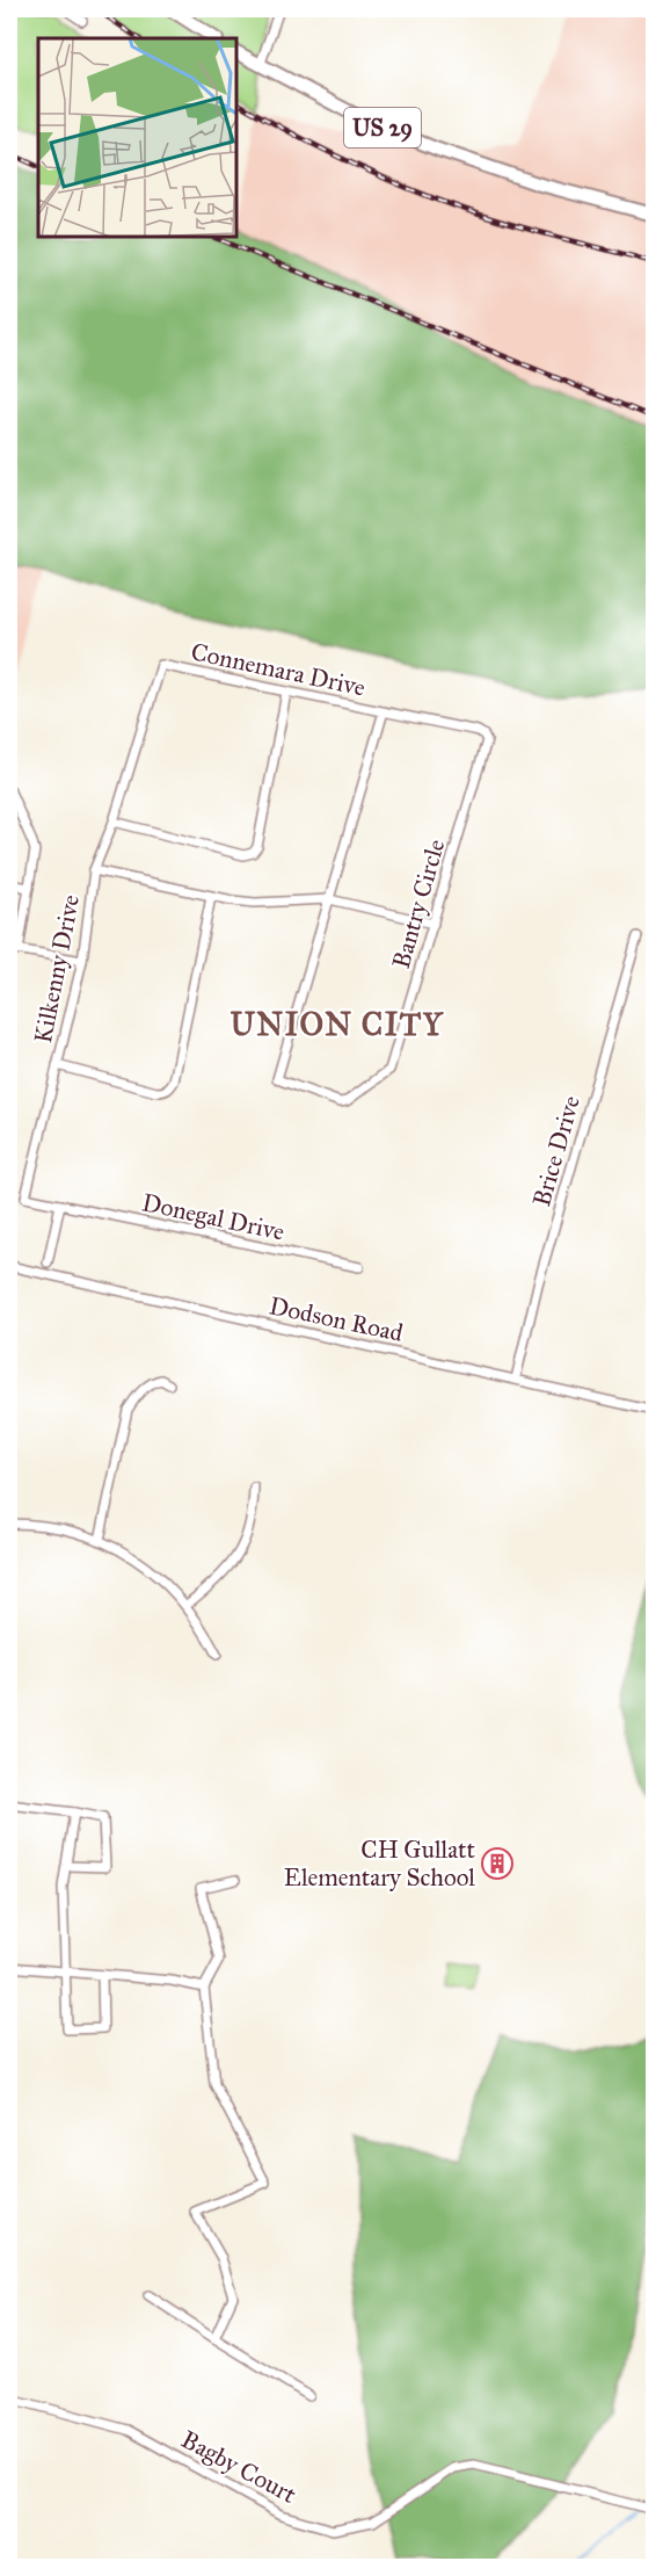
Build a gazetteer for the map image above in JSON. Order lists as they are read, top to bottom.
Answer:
{
  "streets": {
    "main road": ["US 29"],
    "street": [
      "Connemara Drive",
      "Bantry Circle",
      "Kilkenny Drive",
      "Brice Drive",
      "Donegal Drive",
      "Dodson Road",
      "Bagby Court"
    ]
  },
  "crossings": [
    ["Connemara Drive", "Bantry Circle"],
    ["Connemara Drive", "Kilkenny Drive"],
    ["Kilkenny Drive", "Donegal Drive"],
    ["Brice Drive", "Dodson Road"]
  ],
  "districts": ["UNION CITY"],
  "places": {
    "building": ["CH Gullatt Elementary School"]
  }
}
